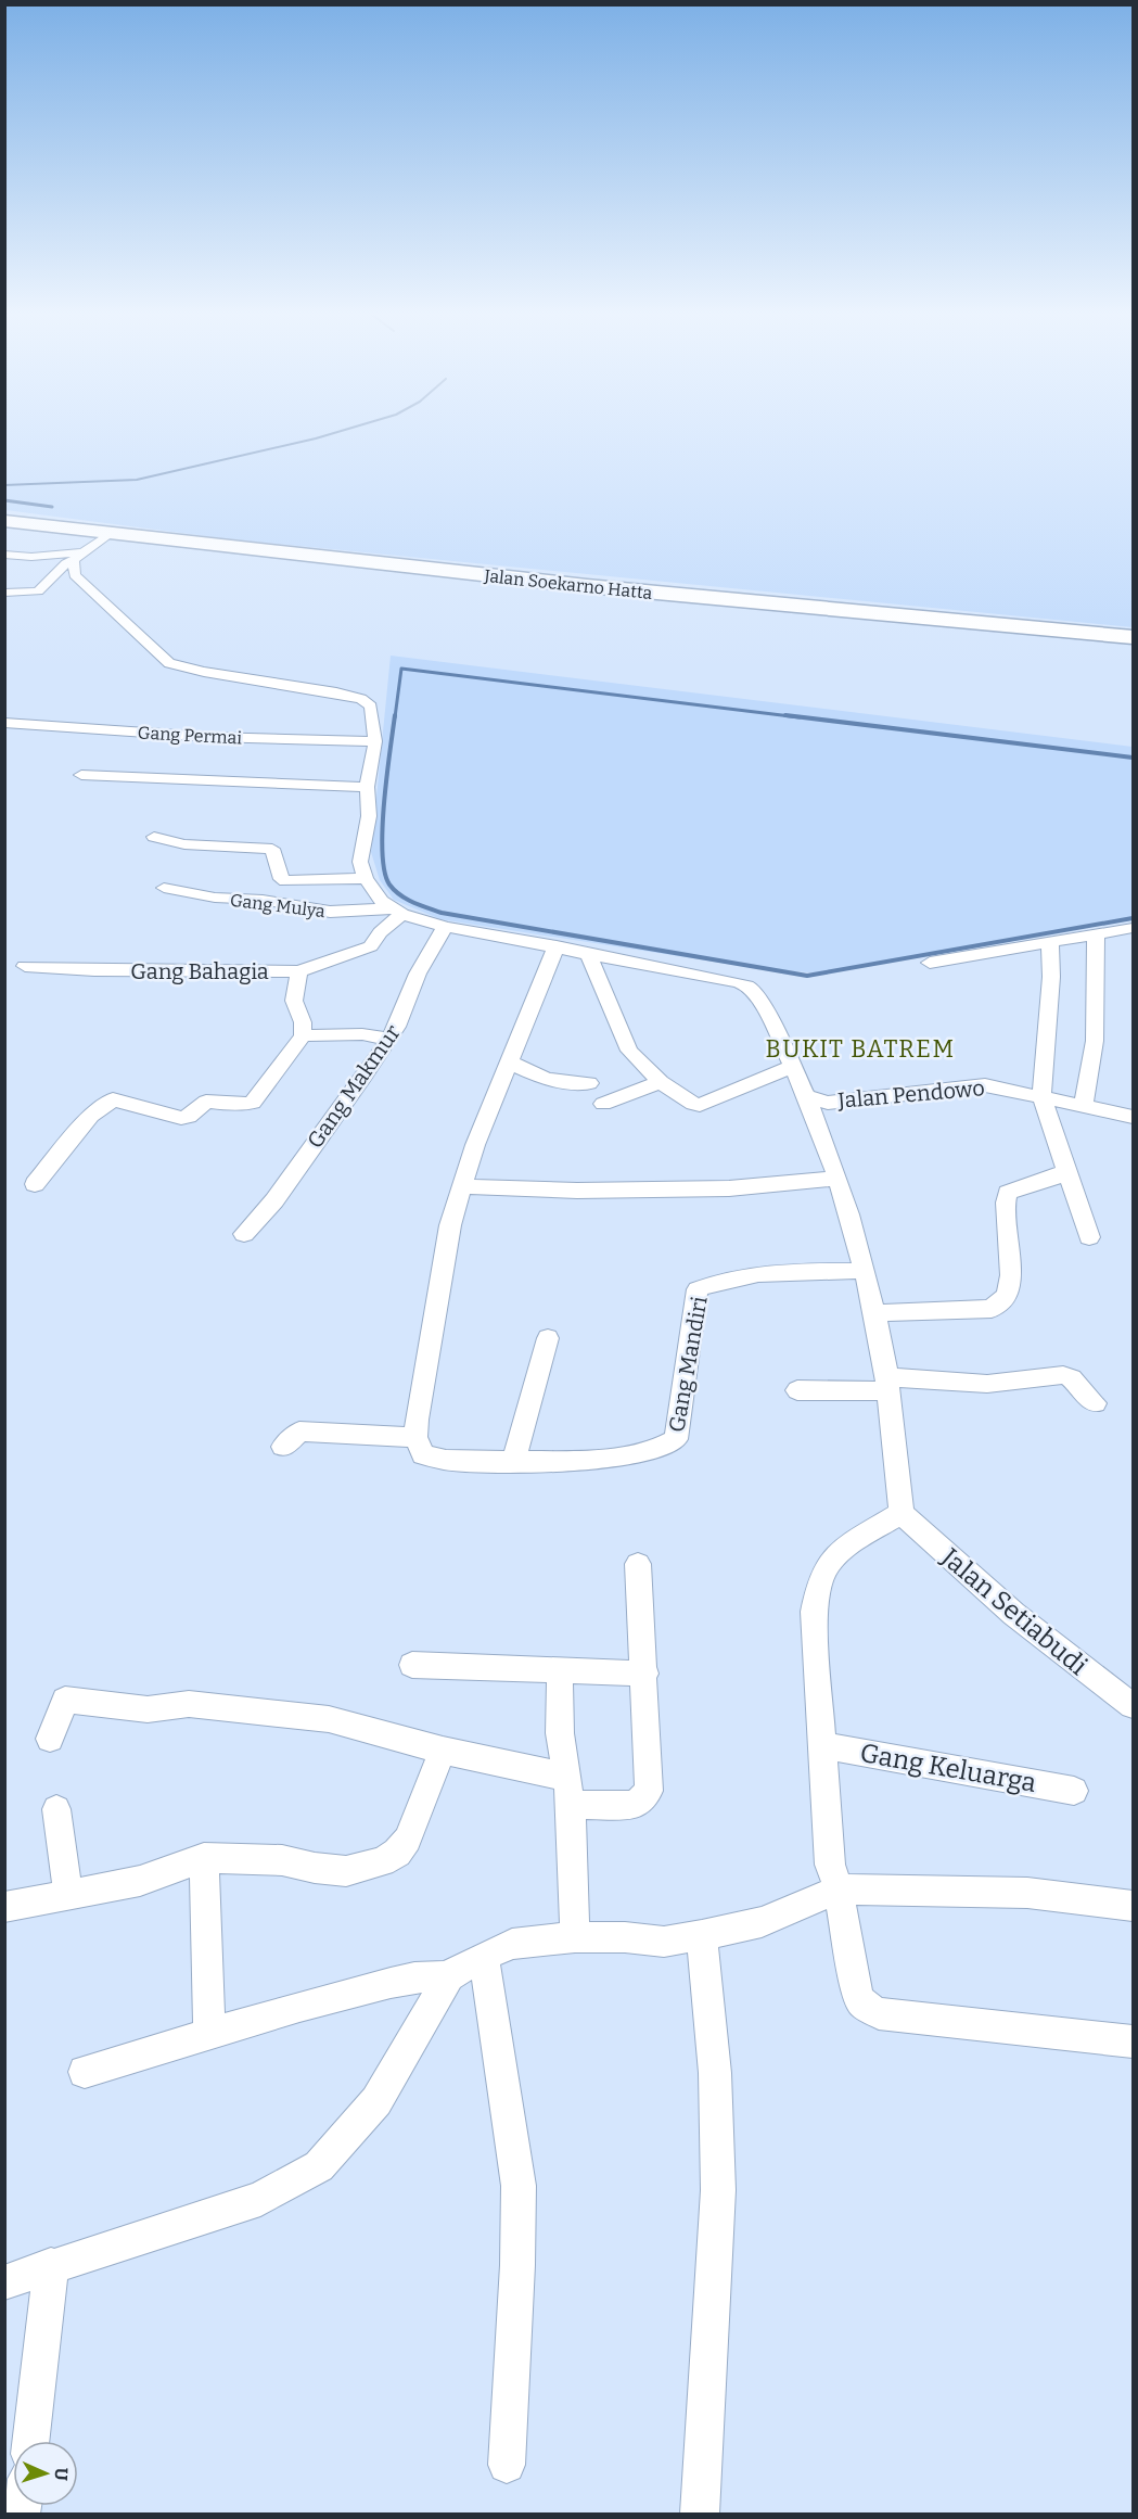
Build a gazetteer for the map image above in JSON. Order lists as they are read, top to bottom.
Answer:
{
  "streets": {
    "highway": ["Jalan Soekarno Hatta"],
    "street": [
      "Gang Permai",
      "Gang Mulya",
      "Gang Bahagia",
      "Gang Makmur",
      "Jalan Pendowo",
      "Gang Mandiri",
      "Jalan Setiabudi",
      "Gang Keluarga"
    ]
  },
  "crossings": [
    ["Gang Mulya", "Gang Bahagia"]
  ],
  "districts": ["BUKIT BATREM"],
  "north": "right"
}
